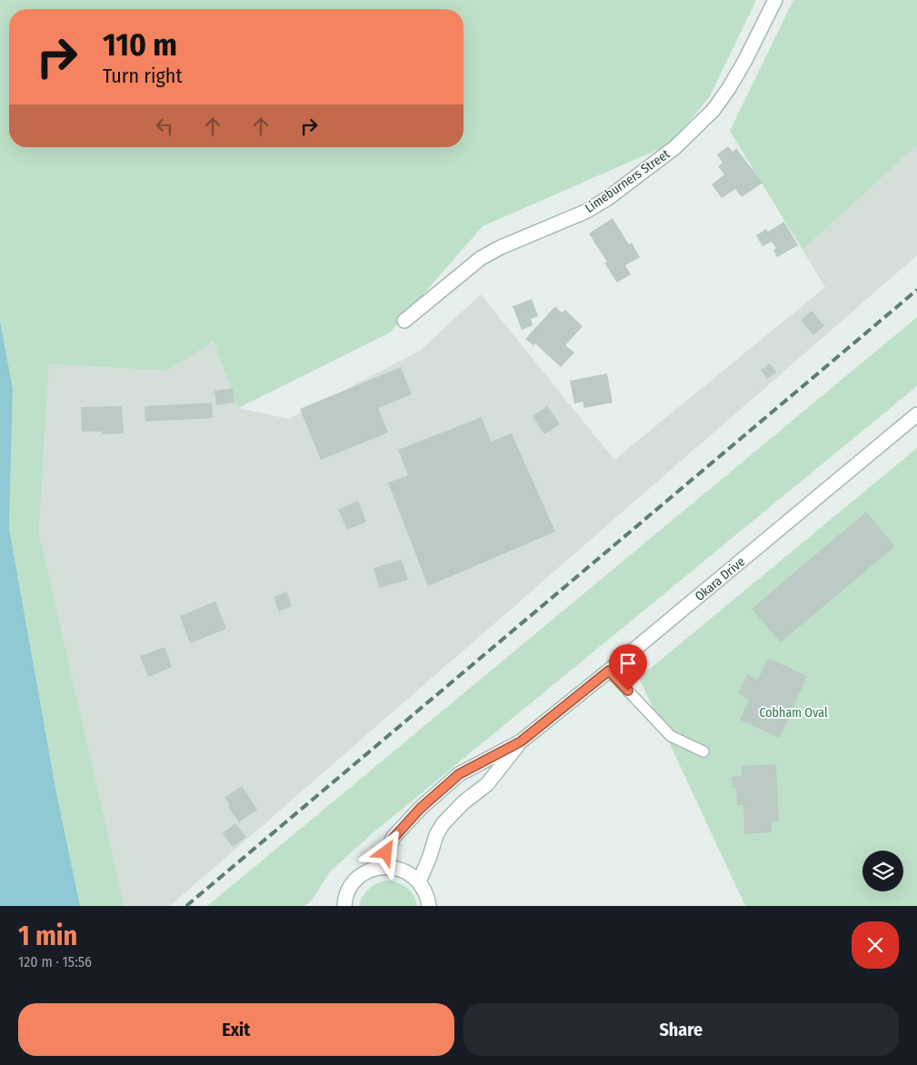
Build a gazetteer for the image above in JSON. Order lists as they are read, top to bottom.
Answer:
{
  "streets": {
    "main road": ["Limeburners Street", "Okara Drive"]
  },
  "parks": ["Cobham Oval"],
  "page": {
    "turn": ["110 m", "Turn right"],
    "heading": ["1 min", "120 m · 15:56"],
    "buttons": ["Exit", "Share"]
  }
}
